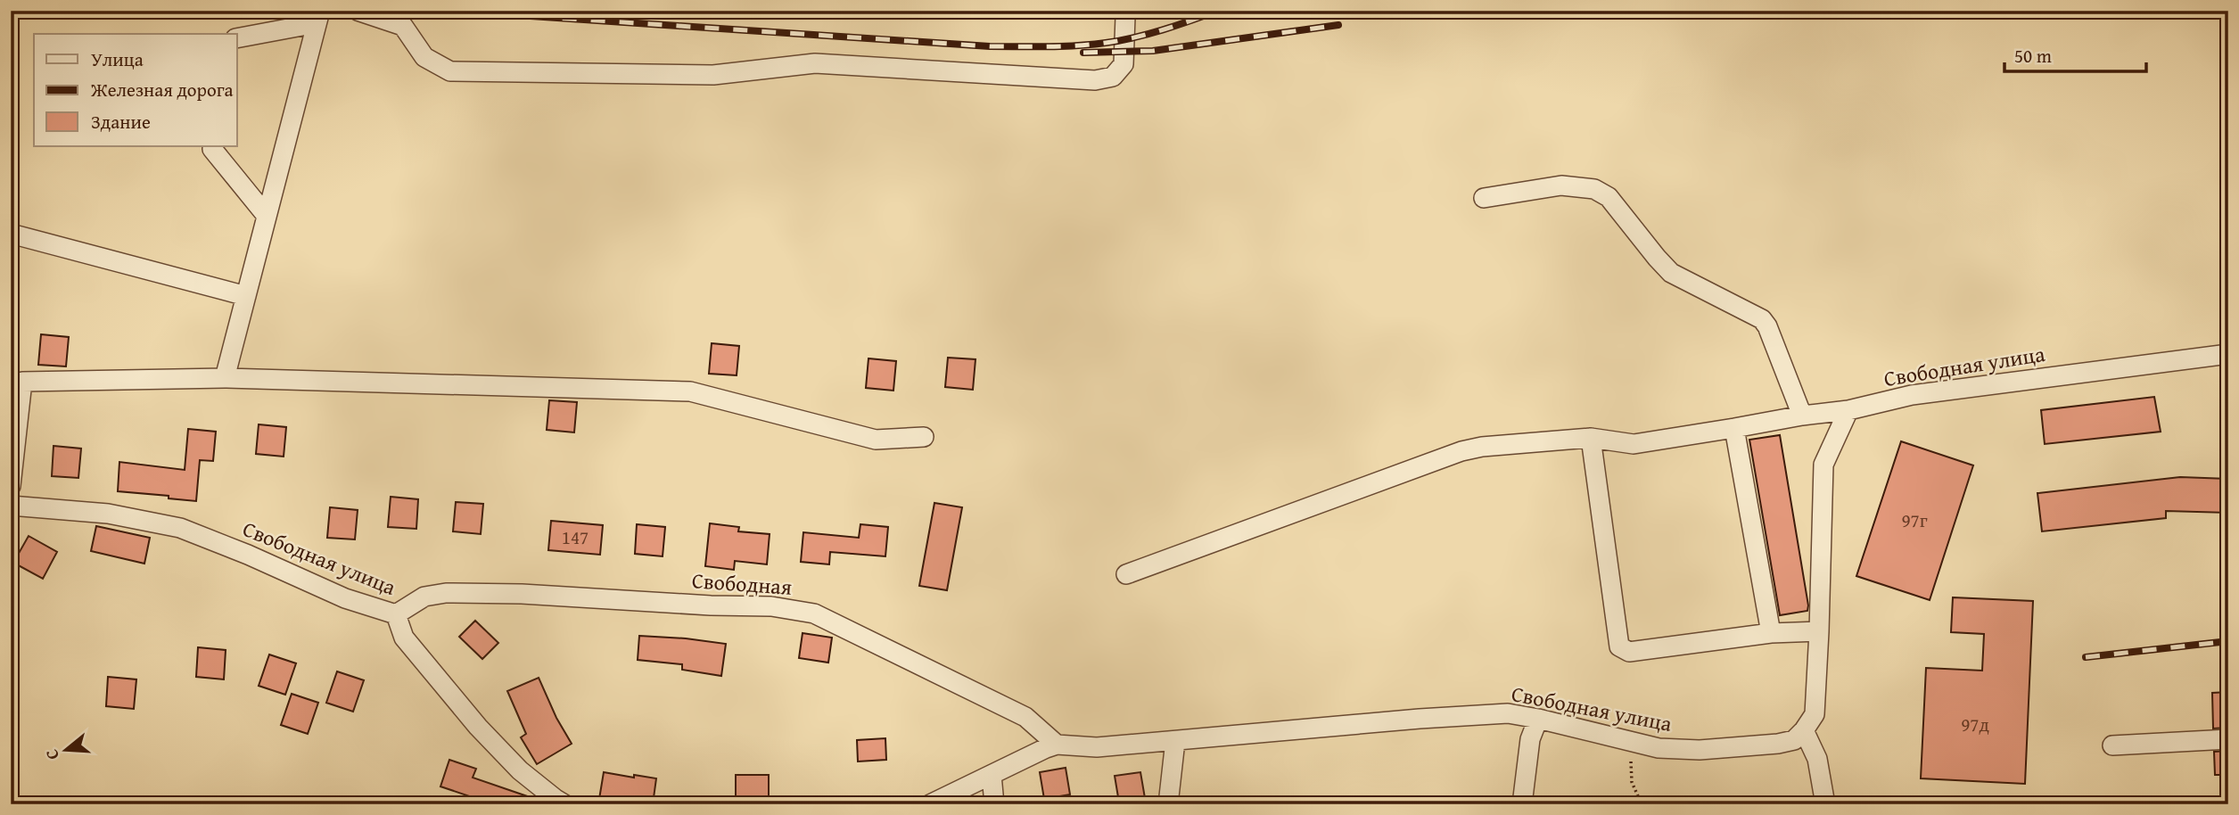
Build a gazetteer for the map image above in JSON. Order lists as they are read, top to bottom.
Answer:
{
  "streets": {
    "street": ["Свободная улица", "Свободная"]
  },
  "crossings": [
    ["Свободная улица", "Свободная"]
  ],
  "house_numbers": ["97г", "147", "97д"],
  "legend": ["Улица", "Железная дорога", "Здание"],
  "scale_bar": "50 m",
  "north": "left"
}
